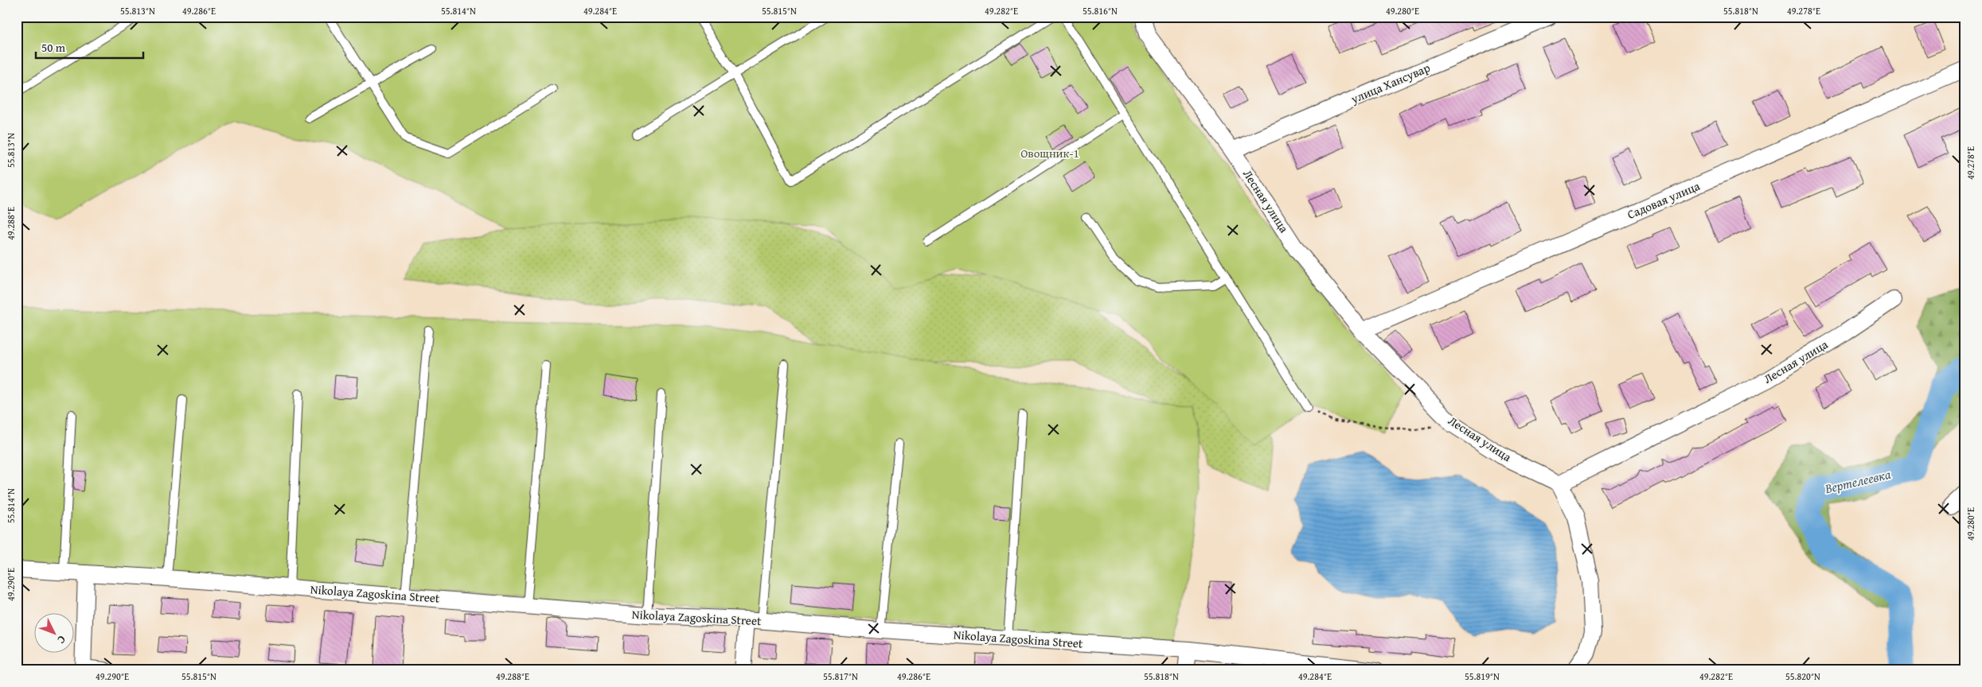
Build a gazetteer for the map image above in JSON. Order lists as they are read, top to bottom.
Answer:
{
  "streets": {
    "street": [
      "улица Хансувар",
      "Садовая улица",
      "Лесная улица",
      "Nikolaya Zagoskina Street"
    ]
  },
  "crossings": [
    ["улица Хансувар", "Лесная улица"],
    ["Садовая улица", "Лесная улица"]
  ],
  "water": ["Вертелеевка"],
  "parks": ["Овощник-1"],
  "scale_bar": "50 m",
  "north": "bottom right",
  "coordinates": [
    "55.813°N",
    "49.286°E",
    "55.814°N",
    "49.284°E",
    "55.815°N",
    "49.282°E",
    "55.816°N",
    "49.280°E",
    "55.818°N",
    "49.278°E",
    "49.288°E",
    "49.290°E",
    "55.817°N",
    "55.819°N",
    "55.820°N"
  ]
}
